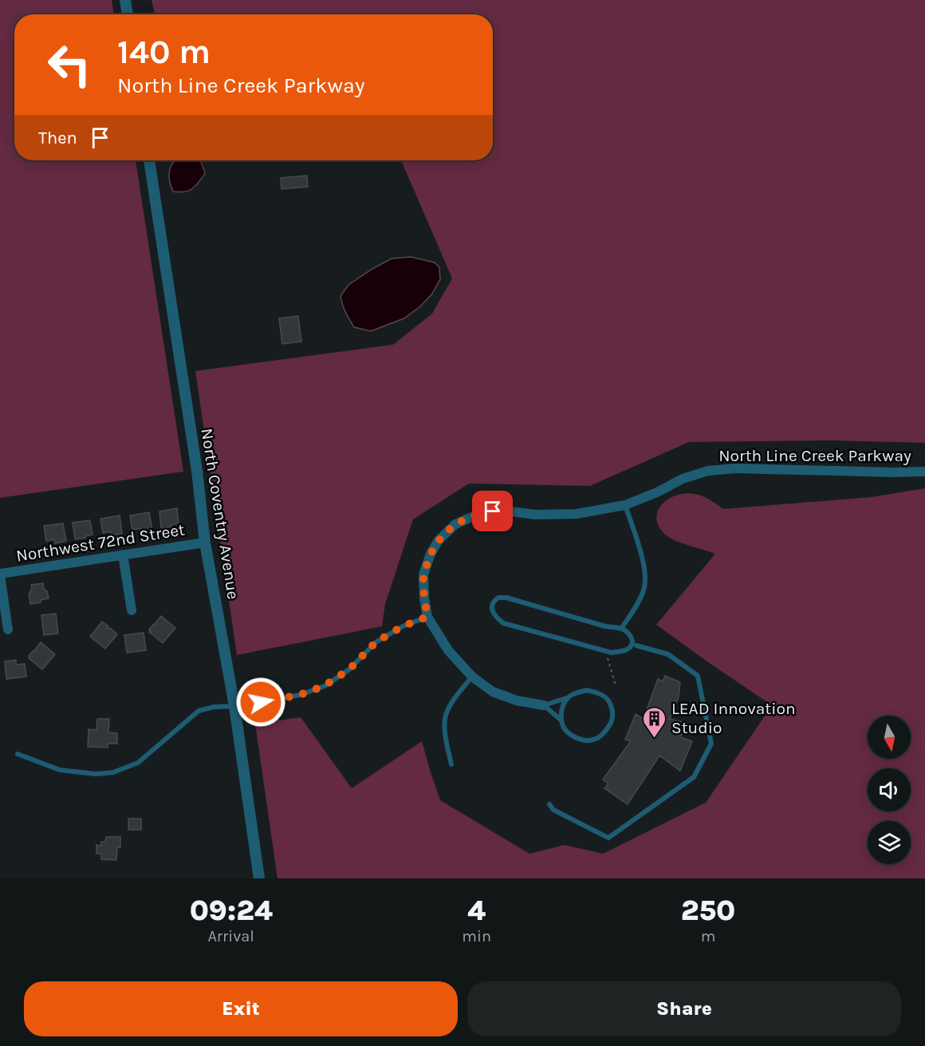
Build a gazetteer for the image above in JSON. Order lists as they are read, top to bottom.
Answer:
{
  "streets": {
    "street": ["North Line Creek Parkway", "North Coventry Avenue", "Northwest 72nd Street"]
  },
  "crossings": [
    ["North Coventry Avenue", "Northwest 72nd Street"]
  ],
  "places": {
    "building": ["LEAD Innovation Studio"]
  },
  "north": "bottom",
  "page": {
    "turn": ["140 m", "North Line Creek Parkway"],
    "then": "Then",
    "eta": [
      "09:24",
      "Arrival",
      "4",
      "min",
      "250",
      "m"
    ],
    "buttons": ["Exit", "Share"]
  }
}
